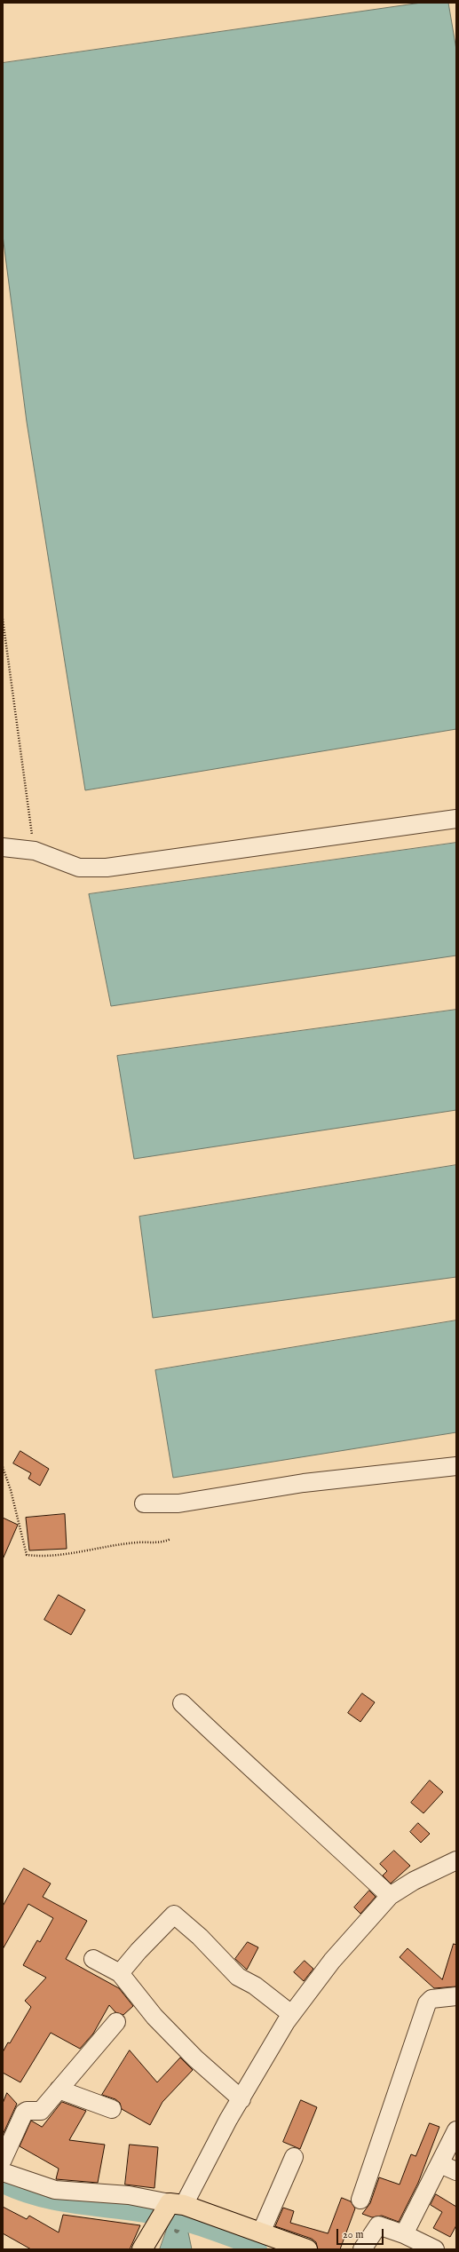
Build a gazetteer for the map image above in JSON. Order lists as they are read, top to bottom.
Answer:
{
  "scale_bar": "20 m"
}
